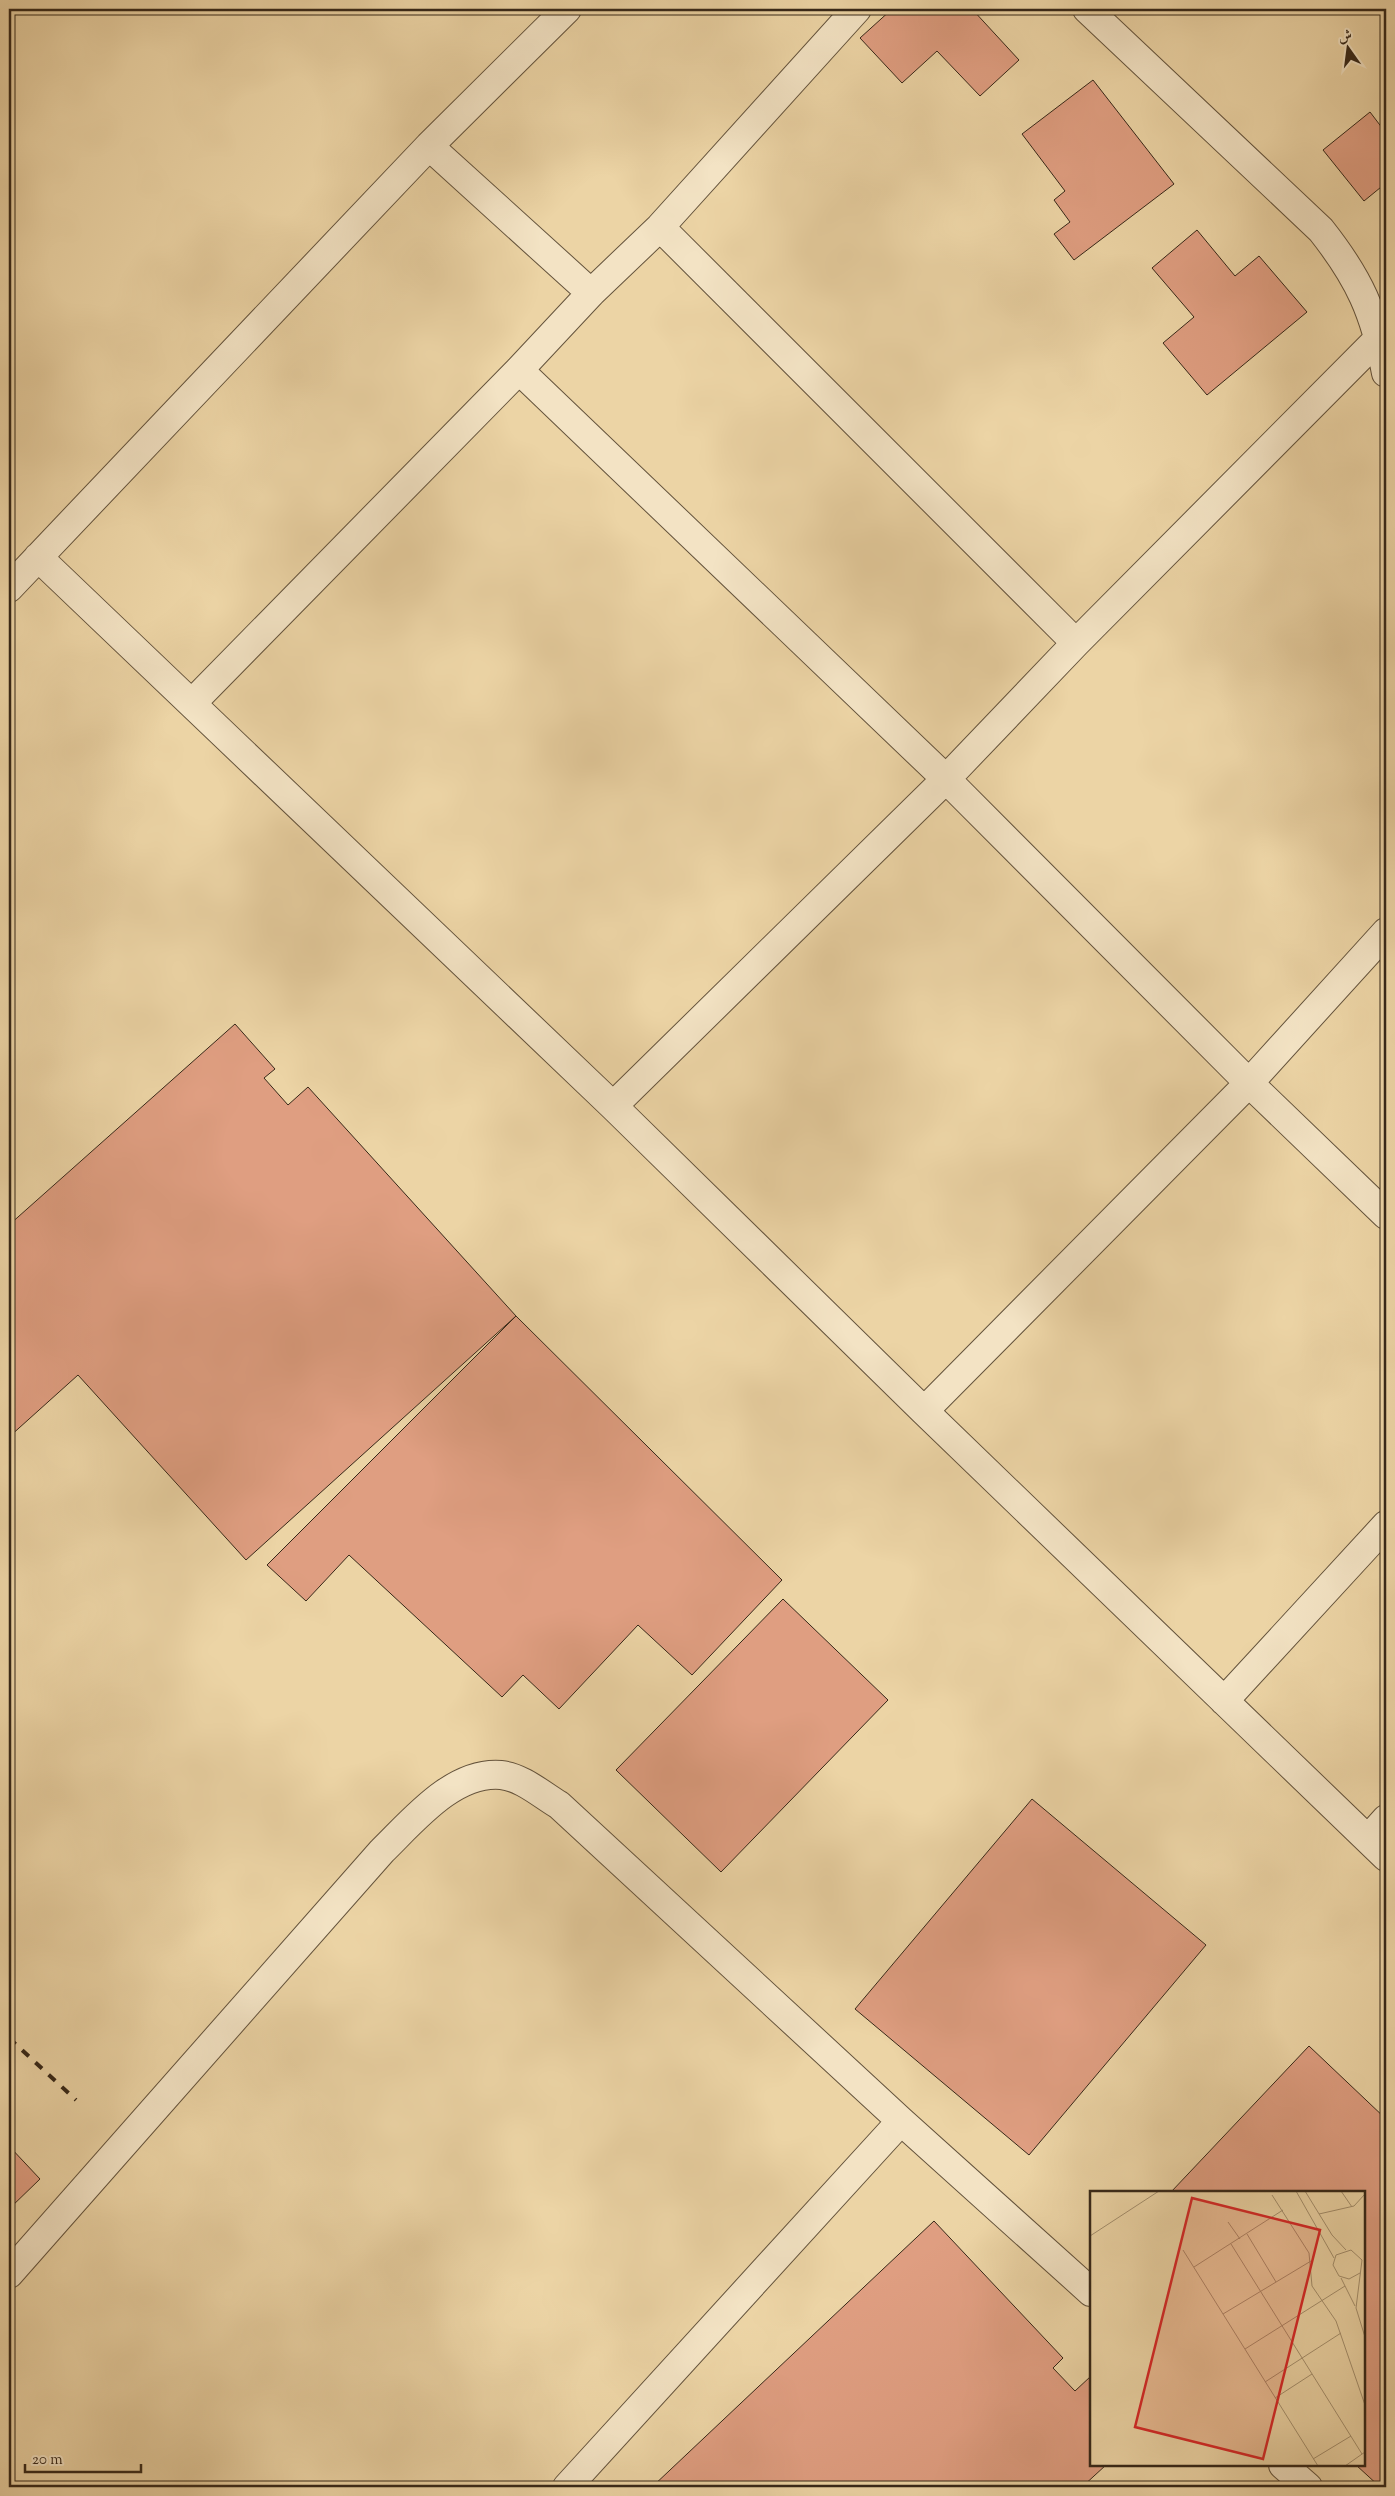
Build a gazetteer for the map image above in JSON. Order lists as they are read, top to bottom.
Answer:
{
  "scale_bar": "20 m",
  "north": "top"
}
